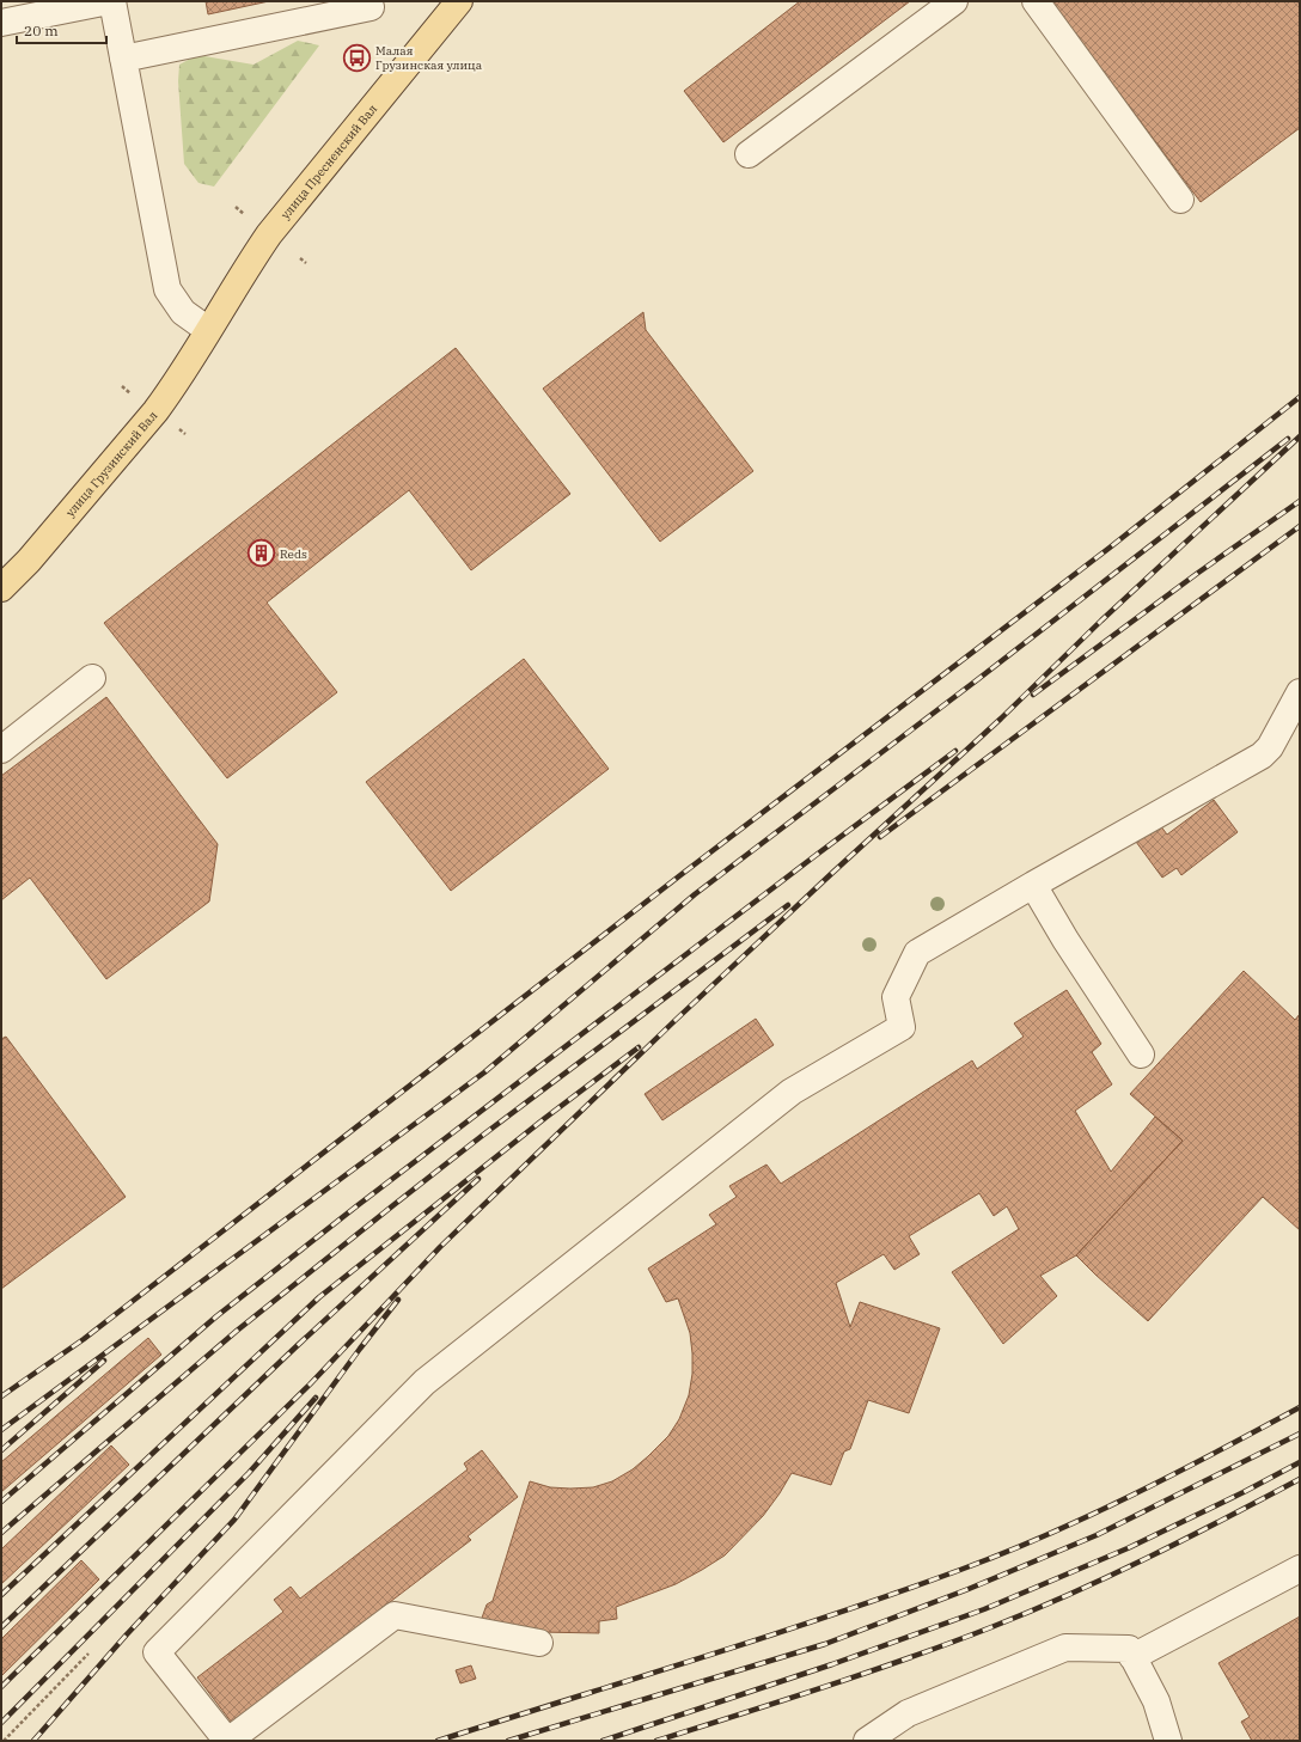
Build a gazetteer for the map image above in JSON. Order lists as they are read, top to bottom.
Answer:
{
  "streets": {
    "main road": ["улица Пресненский Вал", "улица Грузинский Вал"]
  },
  "crossings": [
    ["улица Пресненский Вал", "улица Грузинский Вал"]
  ],
  "places": {
    "bus stop": ["Малая Грузинская улица"],
    "building": ["Reds"]
  },
  "scale_bar": "20 m"
}
